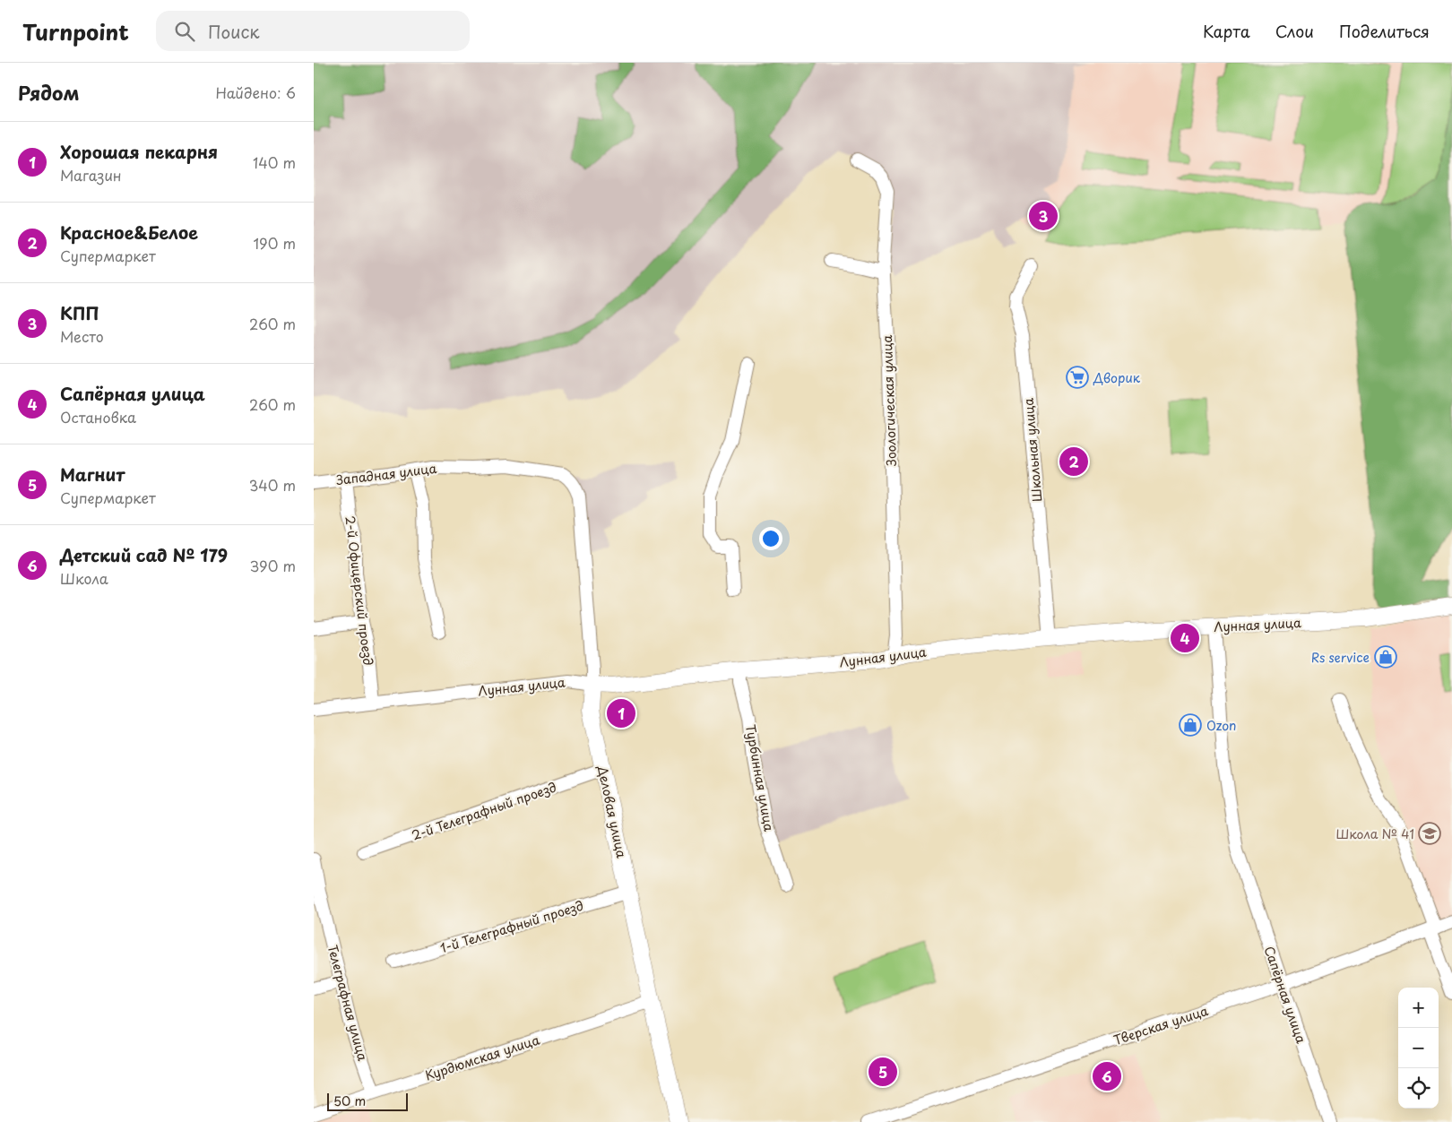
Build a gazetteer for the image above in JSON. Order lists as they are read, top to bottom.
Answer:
{
  "streets": {
    "street": [
      "Зоологическая улица",
      "Школьная улица",
      "Западная улица",
      "2-й Офицерский проезд",
      "Лунная улица",
      "Турбинная улица",
      "2-й Телеграфный проезд",
      "Деловая улица",
      "1-й Телеграфный проезд",
      "Сапёрная улица",
      "Телеграфная улица",
      "Тверская улица",
      "Курдюмская улица"
    ]
  },
  "crossings": [
    ["Зоологическая улица", "Лунная улица"],
    ["Школьная улица", "Лунная улица"],
    ["Западная улица", "2-й Офицерский проезд"],
    ["Западная улица", "Деловая улица"],
    ["2-й Офицерский проезд", "Лунная улица"],
    ["Лунная улица", "Турбинная улица"],
    ["Лунная улица", "Деловая улица"],
    ["Лунная улица", "Сапёрная улица"],
    ["2-й Телеграфный проезд", "Деловая улица"],
    ["Деловая улица", "1-й Телеграфный проезд"],
    ["Деловая улица", "Курдюмская улица"],
    ["Сапёрная улица", "Тверская улица"],
    ["Телеграфная улица", "Курдюмская улица"]
  ],
  "places": {
    "supermarket": ["Дворик"],
    "shop": ["Rs service", "Ozon"],
    "school or university": ["Школа № 41"]
  },
  "scale_bar": "50 m",
  "page": {
    "header": "Turnpoint",
    "search": "Поиск",
    "nav": ["Карта", "Слои", "Поделиться"],
    "heading": ["Рядом", "Найдено: 6"],
    "list": [
      {
        "mark": "1",
        "name": "Хорошая пекарня",
        "note": "Магазин",
        "value": "140 m"
      },
      {
        "mark": "2",
        "name": "Красное&Белое",
        "note": "Супермаркет",
        "value": "190 m"
      },
      {
        "mark": "3",
        "name": "КПП",
        "note": "Место",
        "value": "260 m"
      },
      {
        "mark": "4",
        "name": "Сапёрная улица",
        "note": "Остановка",
        "value": "260 m"
      },
      {
        "mark": "5",
        "name": "Магнит",
        "note": "Супермаркет",
        "value": "340 m"
      },
      {
        "mark": "6",
        "name": "Детский сад № 179",
        "note": "Школа",
        "value": "390 m"
      }
    ],
    "pins": [
      "3",
      "2",
      "4",
      "1",
      "5",
      "6"
    ],
    "map_buttons": ["+", "−"],
    "scale": "50 m"
  }
}
